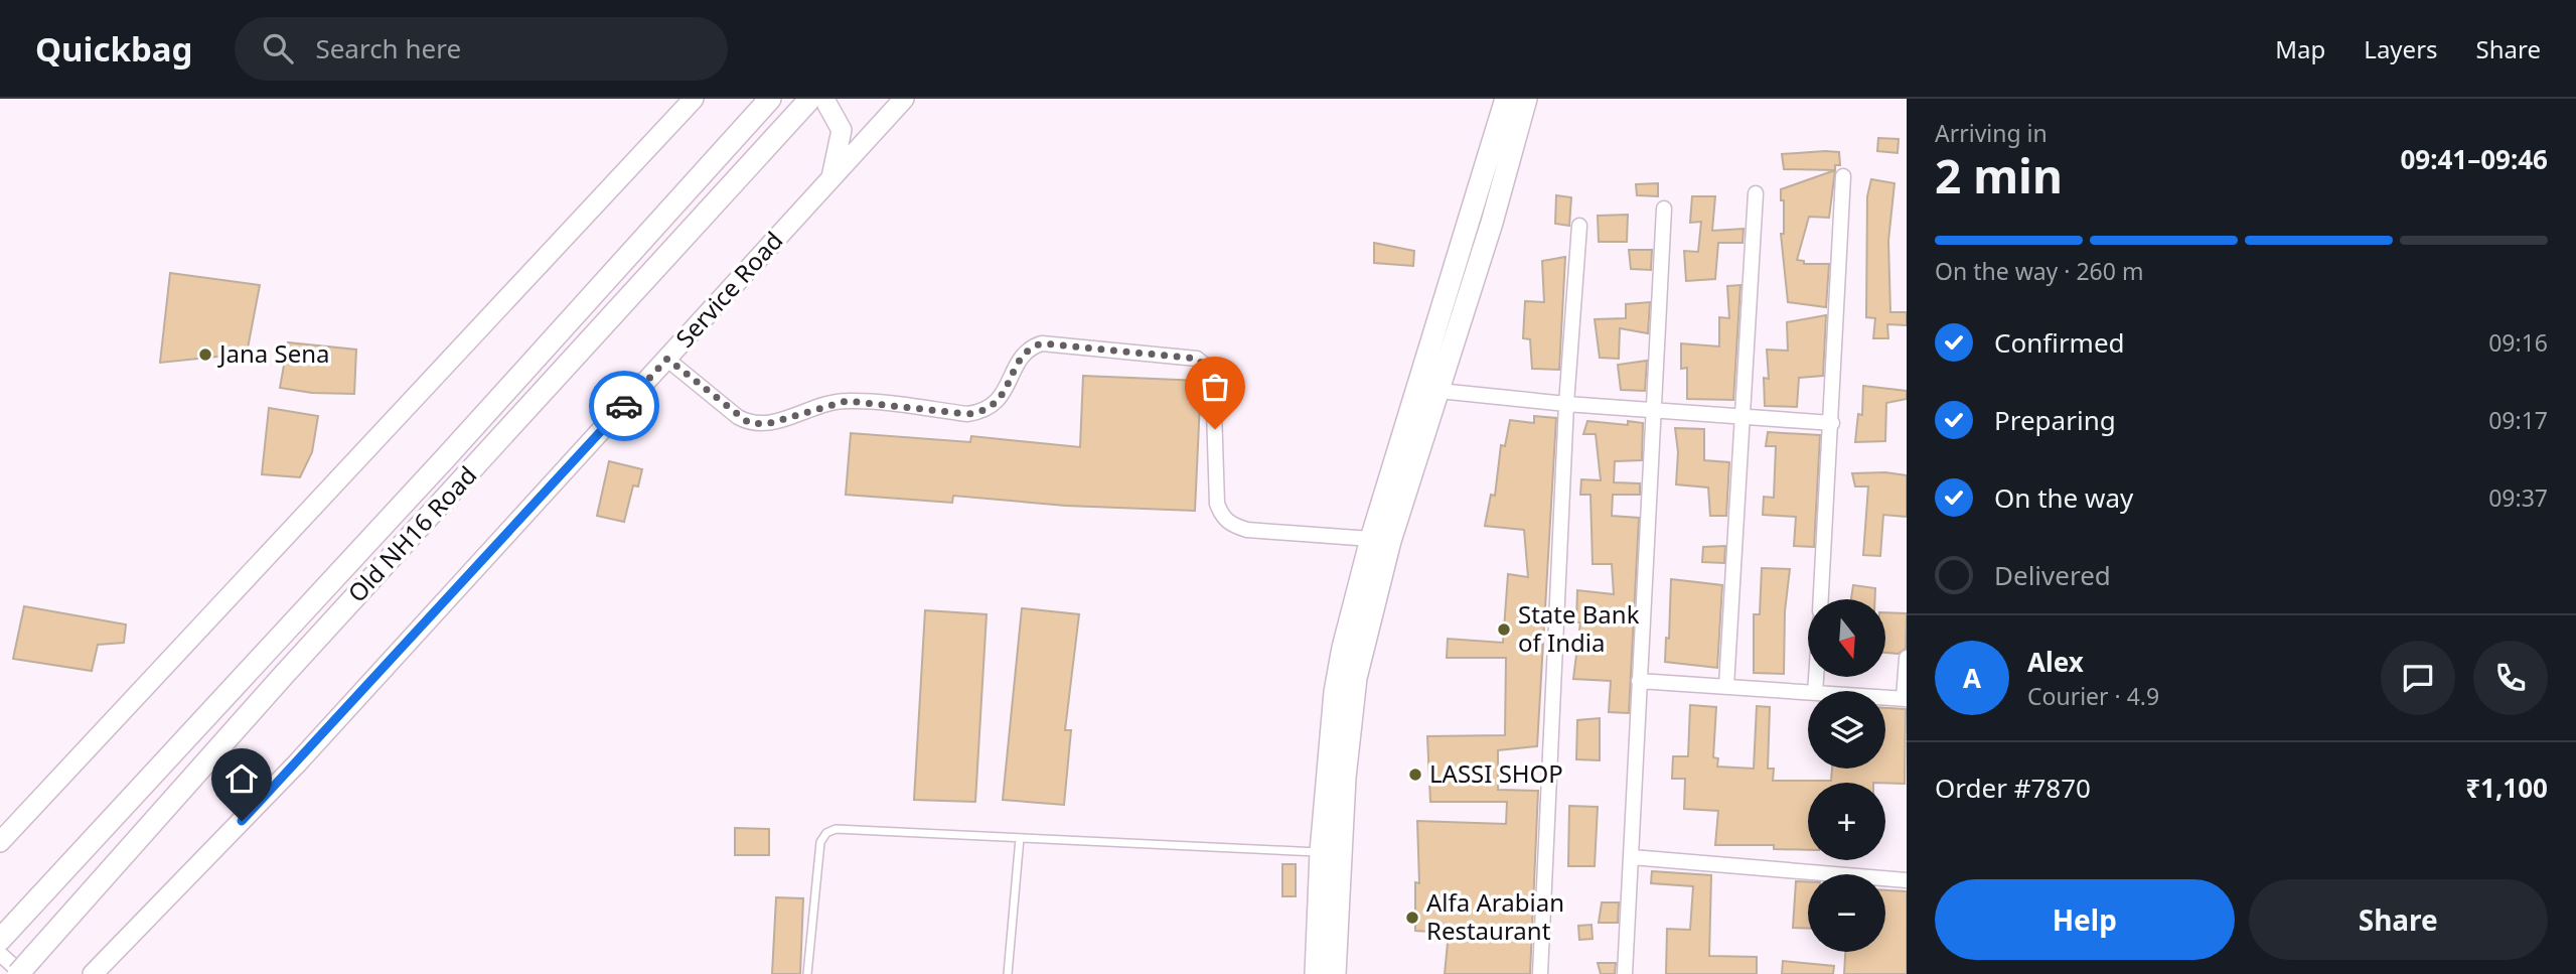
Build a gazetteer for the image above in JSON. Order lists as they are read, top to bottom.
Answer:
{
  "streets": {
    "main road": ["Old NH16 Road"],
    "street": ["Service Road"]
  },
  "places": [
    "Jana Sena",
    "State Bank of India",
    "LASSI SHOP",
    "Alfa Arabian Restaurant"
  ],
  "north": "bottom",
  "page": {
    "header": "Quickbag",
    "search": "Search here",
    "nav": ["Map", "Layers", "Share"],
    "heading": ["2 min", "Arriving in", "09:41–09:46"],
    "panel": [
      "Alex",
      "Courier · 4.9",
      "Order #7870",
      "₹1,100"
    ],
    "bar": "On the way · 260 m",
    "list": [
      ["Confirmed", "09:16"],
      ["Preparing", "09:17"],
      ["On the way", "09:37"],
      "Delivered"
    ],
    "map_buttons": ["+", "−"],
    "round": "A",
    "buttons": ["Help", "Share"]
  }
}
